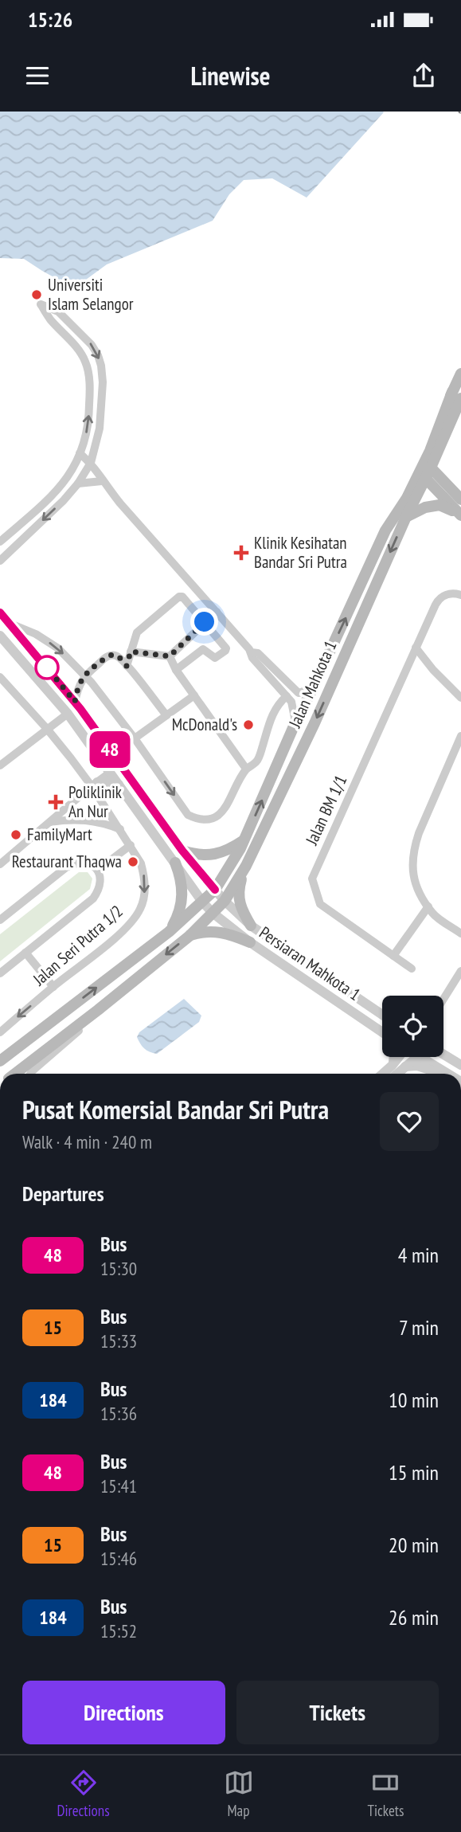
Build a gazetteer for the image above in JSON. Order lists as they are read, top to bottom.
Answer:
{
  "streets": {
    "main road": ["Jalan Mahkota 1"],
    "street": ["Jalan BM 1/1", "Jalan Seri Putra 1/2", "Persiaran Mahkota 1"]
  },
  "crossings": [
    ["Jalan Mahkota 1", "Persiaran Mahkota 1"]
  ],
  "places": {
    "other": [
      "Universiti Islam Selangor",
      "McDonald's",
      "FamilyMart",
      "Restaurant Thaqwa"
    ],
    "health": ["Klinik Kesihatan Bandar Sri Putra", "Poliklinik An Nur"]
  },
  "lines": ["bus line 48"],
  "page": {
    "status": "15:26",
    "header": "Linewise",
    "on_map": "48",
    "heading": [
      ["Pusat Komersial Bandar Sri Putra", "Walk · 4 min · 240 m"],
      "Departures"
    ],
    "list": [
      {
        "mark": "48",
        "name": "Bus",
        "note": "15:30",
        "value": "4 min"
      },
      {
        "mark": "15",
        "name": "Bus",
        "note": "15:33",
        "value": "7 min"
      },
      {
        "mark": "184",
        "name": "Bus",
        "note": "15:36",
        "value": "10 min"
      },
      {
        "mark": "48",
        "name": "Bus",
        "note": "15:41",
        "value": "15 min"
      },
      {
        "mark": "15",
        "name": "Bus",
        "note": "15:46",
        "value": "20 min"
      },
      {
        "mark": "184",
        "name": "Bus",
        "note": "15:52",
        "value": "26 min"
      }
    ],
    "buttons": ["Directions", "Tickets"],
    "tabs": ["Directions", "Map", "Tickets"]
  }
}
